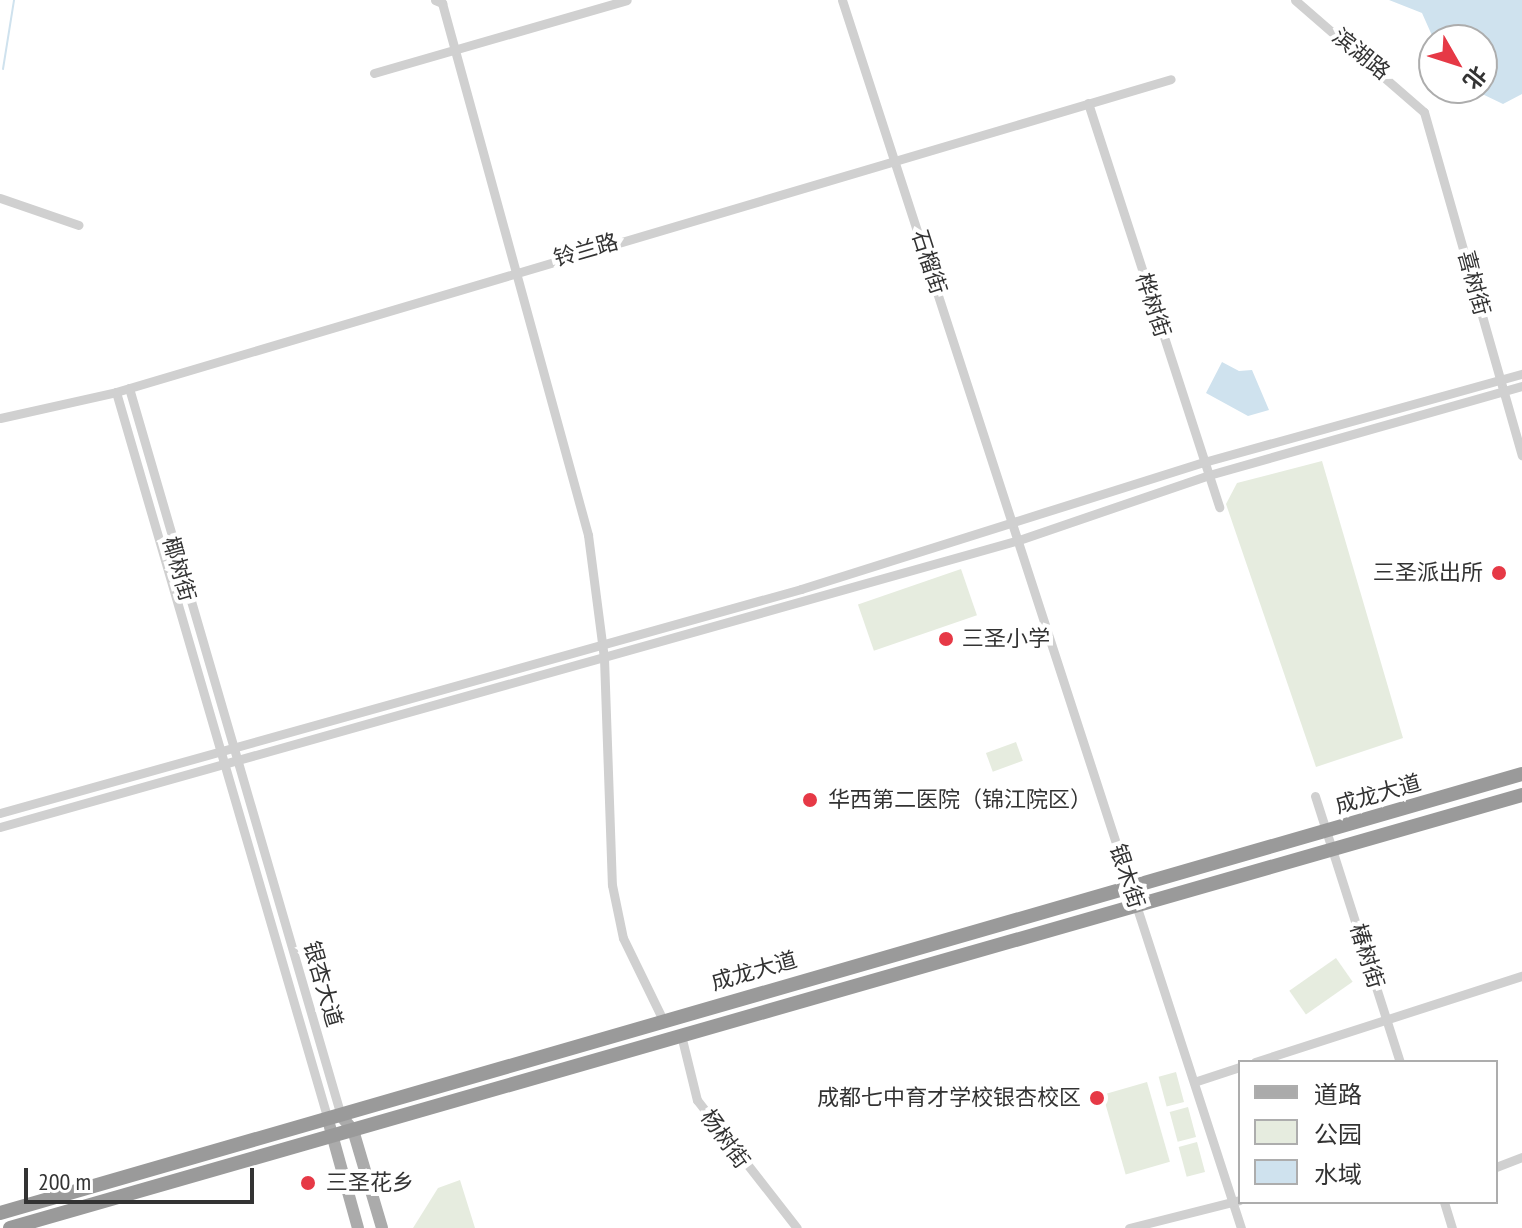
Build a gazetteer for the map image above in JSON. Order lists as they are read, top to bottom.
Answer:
{
  "streets": {
    "highway": ["成龙大道"],
    "main road": ["银杏大道"],
    "street": [
      "滨湖路",
      "铃兰路",
      "石榴街",
      "喜树街",
      "桦树街",
      "椰树街",
      "银木街",
      "椿树街",
      "杨树街"
    ]
  },
  "crossings": [
    ["滨湖路", "喜树街"],
    ["铃兰路", "石榴街"],
    ["铃兰路", "桦树街"],
    ["铃兰路", "椰树街"],
    ["石榴街", "银木街"],
    ["椰树街", "银杏大道"],
    ["成龙大道", "银木街"],
    ["成龙大道", "椿树街"],
    ["成龙大道", "银杏大道"],
    ["成龙大道", "杨树街"]
  ],
  "places": [
    "三圣派出所",
    "三圣小学",
    "华西第二医院（锦江院区）",
    "成都七中育才学校银杏校区",
    "三圣花乡"
  ],
  "legend": ["道路", "公园", "水域"],
  "scale_bar": "200 m",
  "north": "bottom right"
}
